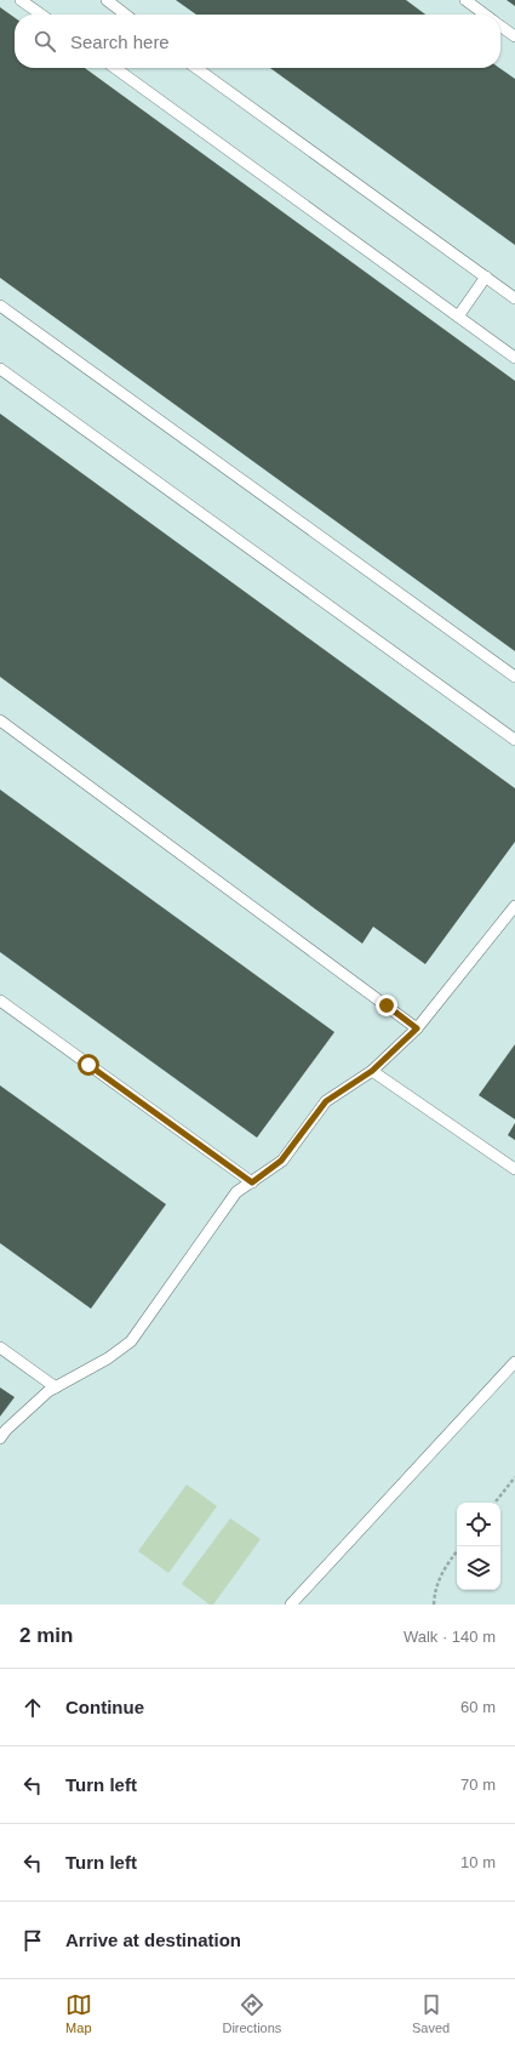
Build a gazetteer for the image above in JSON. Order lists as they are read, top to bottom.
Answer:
{
  "page": {
    "search": "Search here",
    "heading": ["2 min", "Walk · 140 m"],
    "list": [
      ["Continue", "60 m"],
      ["Turn left", "70 m"],
      ["Turn left", "10 m"],
      "Arrive at destination"
    ],
    "nav": ["Map", "Directions", "Saved"]
  }
}
